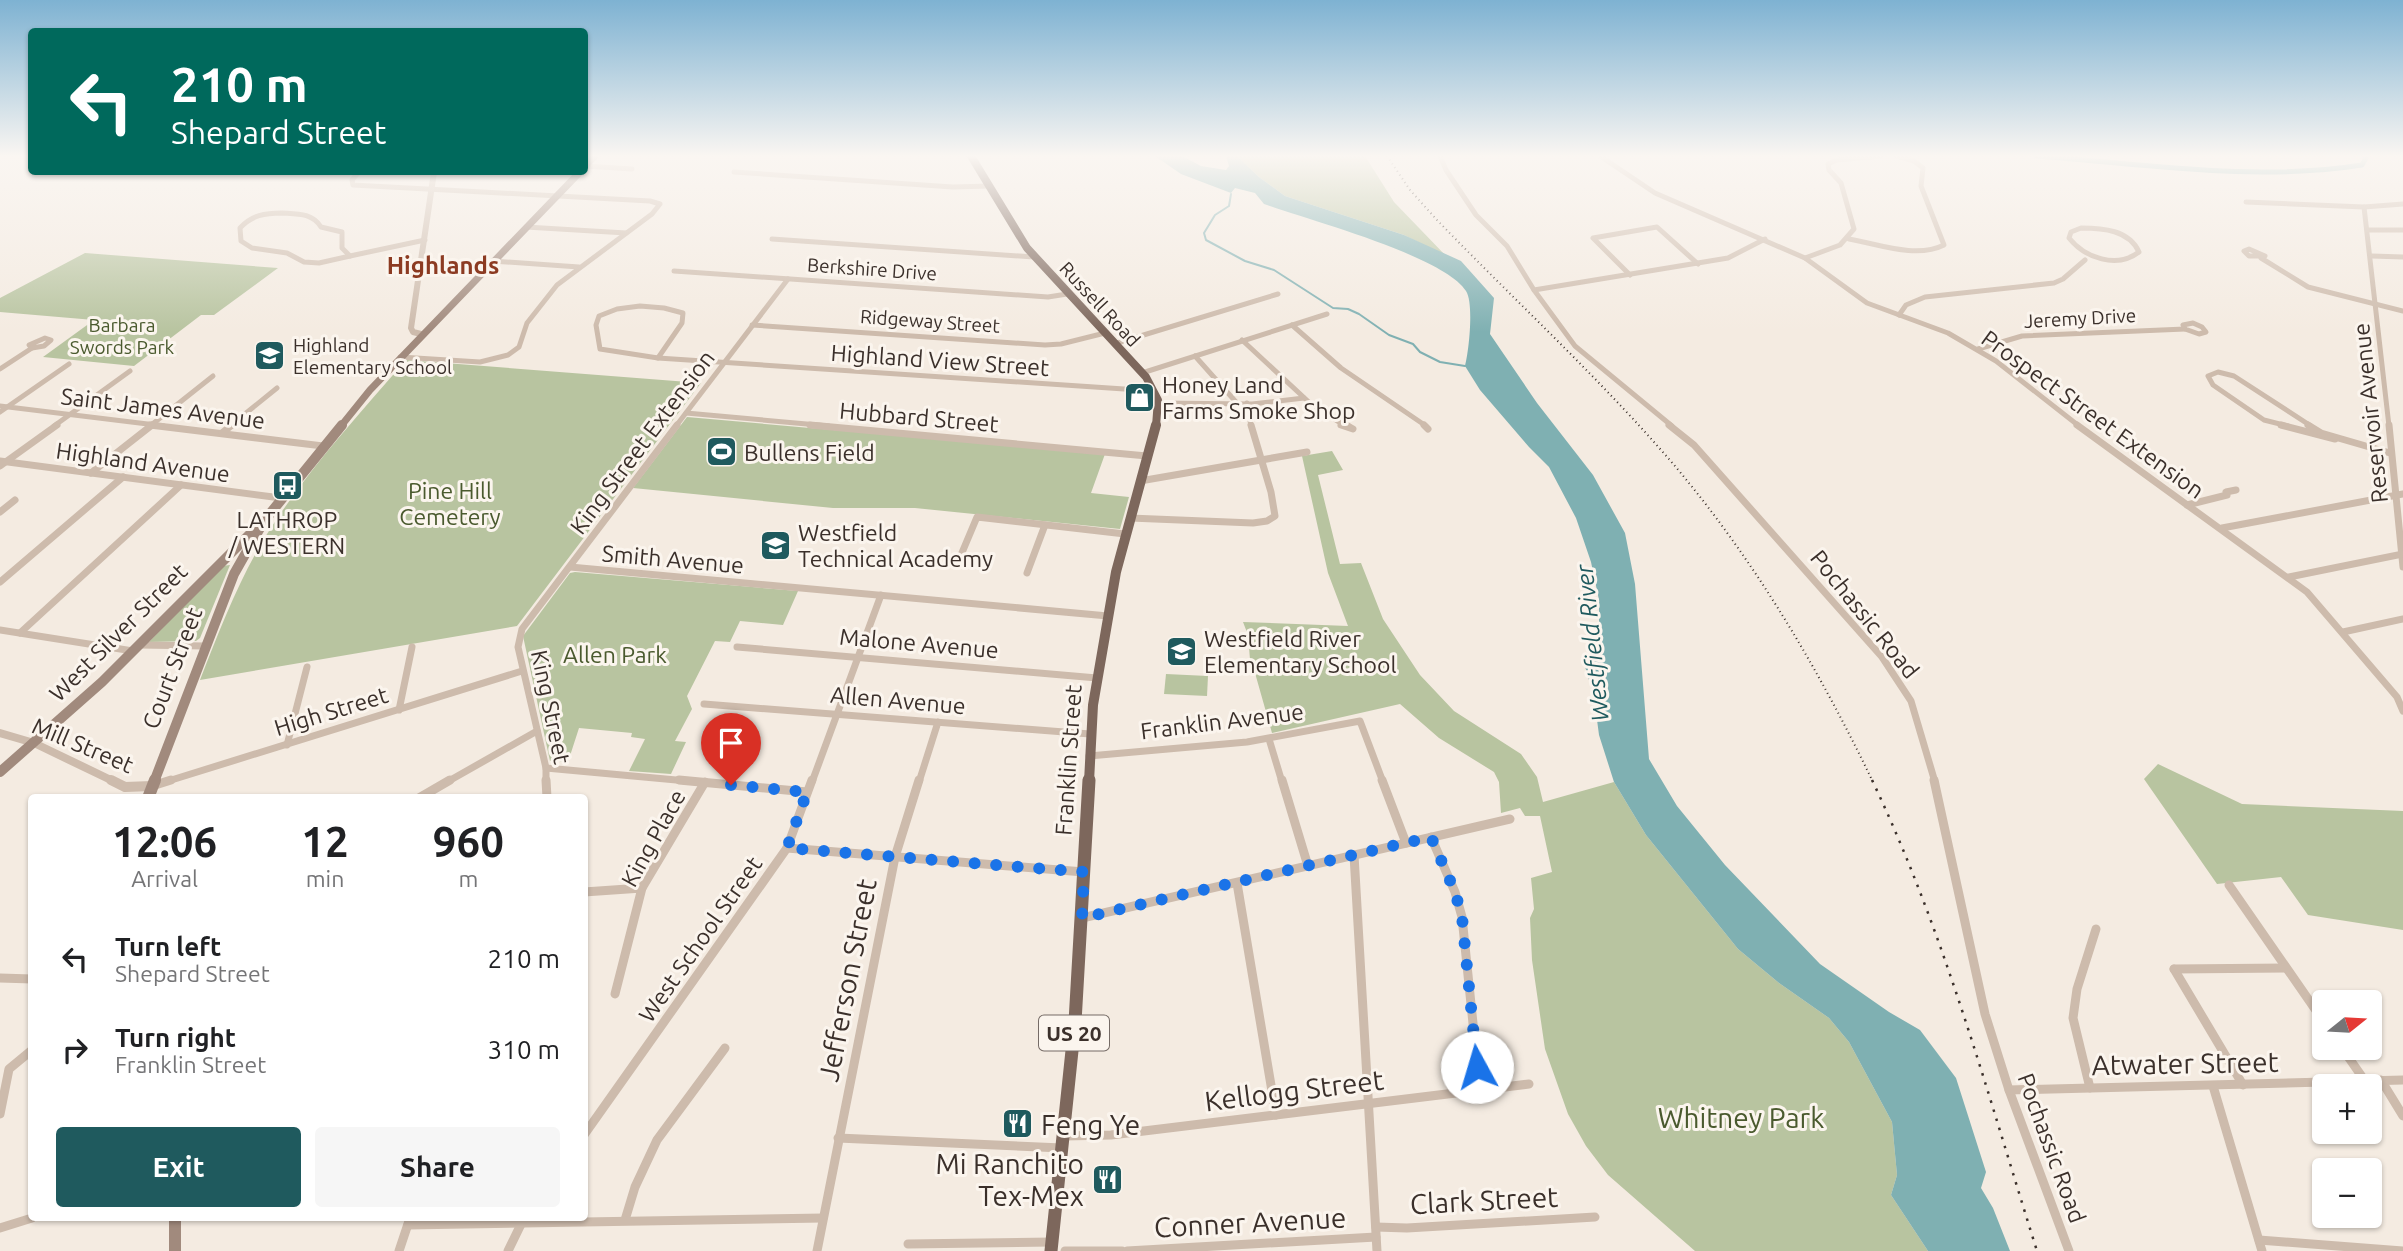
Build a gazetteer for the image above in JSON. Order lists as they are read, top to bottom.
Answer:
{
  "streets": {
    "main road": [
      "Russell Road",
      "West Silver Street",
      "Court Street",
      "Franklin Street",
      "US 20"
    ],
    "street": [
      "Berkshire Drive",
      "Jeremy Drive",
      "Ridgeway Street",
      "Highland View Street",
      "Saint James Avenue",
      "Reservoir Avenue",
      "Prospect Street Extension",
      "Hubbard Street",
      "King Street Extension",
      "Highland Avenue",
      "Smith Avenue",
      "Pochassic Road",
      "Malone Avenue",
      "Allen Avenue",
      "King Street",
      "High Street",
      "Franklin Avenue",
      "Mill Street",
      "King Place",
      "West School Street",
      "Jefferson Street",
      "Atwater Street",
      "Kellogg Street",
      "Clark Street",
      "Conner Avenue"
    ]
  },
  "crossings": [
    ["Berkshire Drive", "Russell Road"],
    ["Berkshire Drive", "King Street Extension"],
    ["Russell Road", "Ridgeway Street"],
    ["Russell Road", "Highland View Street"],
    ["Russell Road", "Franklin Street"],
    ["Jeremy Drive", "Prospect Street Extension"],
    ["Ridgeway Street", "King Street Extension"],
    ["Highland View Street", "King Street Extension"],
    ["Hubbard Street", "King Street Extension"],
    ["Hubbard Street", "Franklin Street"],
    ["King Street Extension", "Smith Avenue"],
    ["King Street Extension", "King Street"],
    ["Smith Avenue", "Franklin Street"],
    ["Smith Avenue", "West School Street"],
    ["Pochassic Road", "Atwater Street"],
    ["West Silver Street", "Court Street"],
    ["West Silver Street", "Mill Street"],
    ["Malone Avenue", "Franklin Street"],
    ["Malone Avenue", "West School Street"],
    ["Court Street", "High Street"],
    ["Court Street", "Mill Street"],
    ["Allen Avenue", "Franklin Street"],
    ["Allen Avenue", "West School Street"],
    ["Allen Avenue", "Jefferson Street"],
    ["King Street", "High Street"],
    ["High Street", "Mill Street"],
    ["Franklin Avenue", "Franklin Street"],
    ["Franklin Street", "Kellogg Street"],
    ["Franklin Street", "Conner Avenue"],
    ["Jefferson Street", "Kellogg Street"],
    ["Clark Street", "Conner Avenue"]
  ],
  "districts": ["Highlands"],
  "water": ["Westfield River"],
  "parks": [
    "Barbara Swords Park",
    "Pine Hill Cemetery",
    "Allen Park",
    "Whitney Park"
  ],
  "places": {
    "school or university": ["Highland Elementary School", "Westfield Technical Academy", "Westfield River Elementary School"],
    "shop": ["Honey Land Farms Smoke Shop"],
    "sports": ["Bullens Field"],
    "bus stop": ["LATHROP / WESTERN"],
    "restaurant": ["Feng Ye", "Mi Ranchito Tex-Mex"]
  },
  "north": "right",
  "page": {
    "turn": ["210 m", "Shepard Street"],
    "eta": [
      "12:06",
      "Arrival",
      "12",
      "min",
      "960",
      "m"
    ],
    "list": [
      {
        "name": "Turn left",
        "note": "Shepard Street",
        "value": "210 m"
      },
      {
        "name": "Turn right",
        "note": "Franklin Street",
        "value": "310 m"
      }
    ],
    "map_buttons": ["+", "−"],
    "buttons": ["Exit", "Share"]
  }
}
